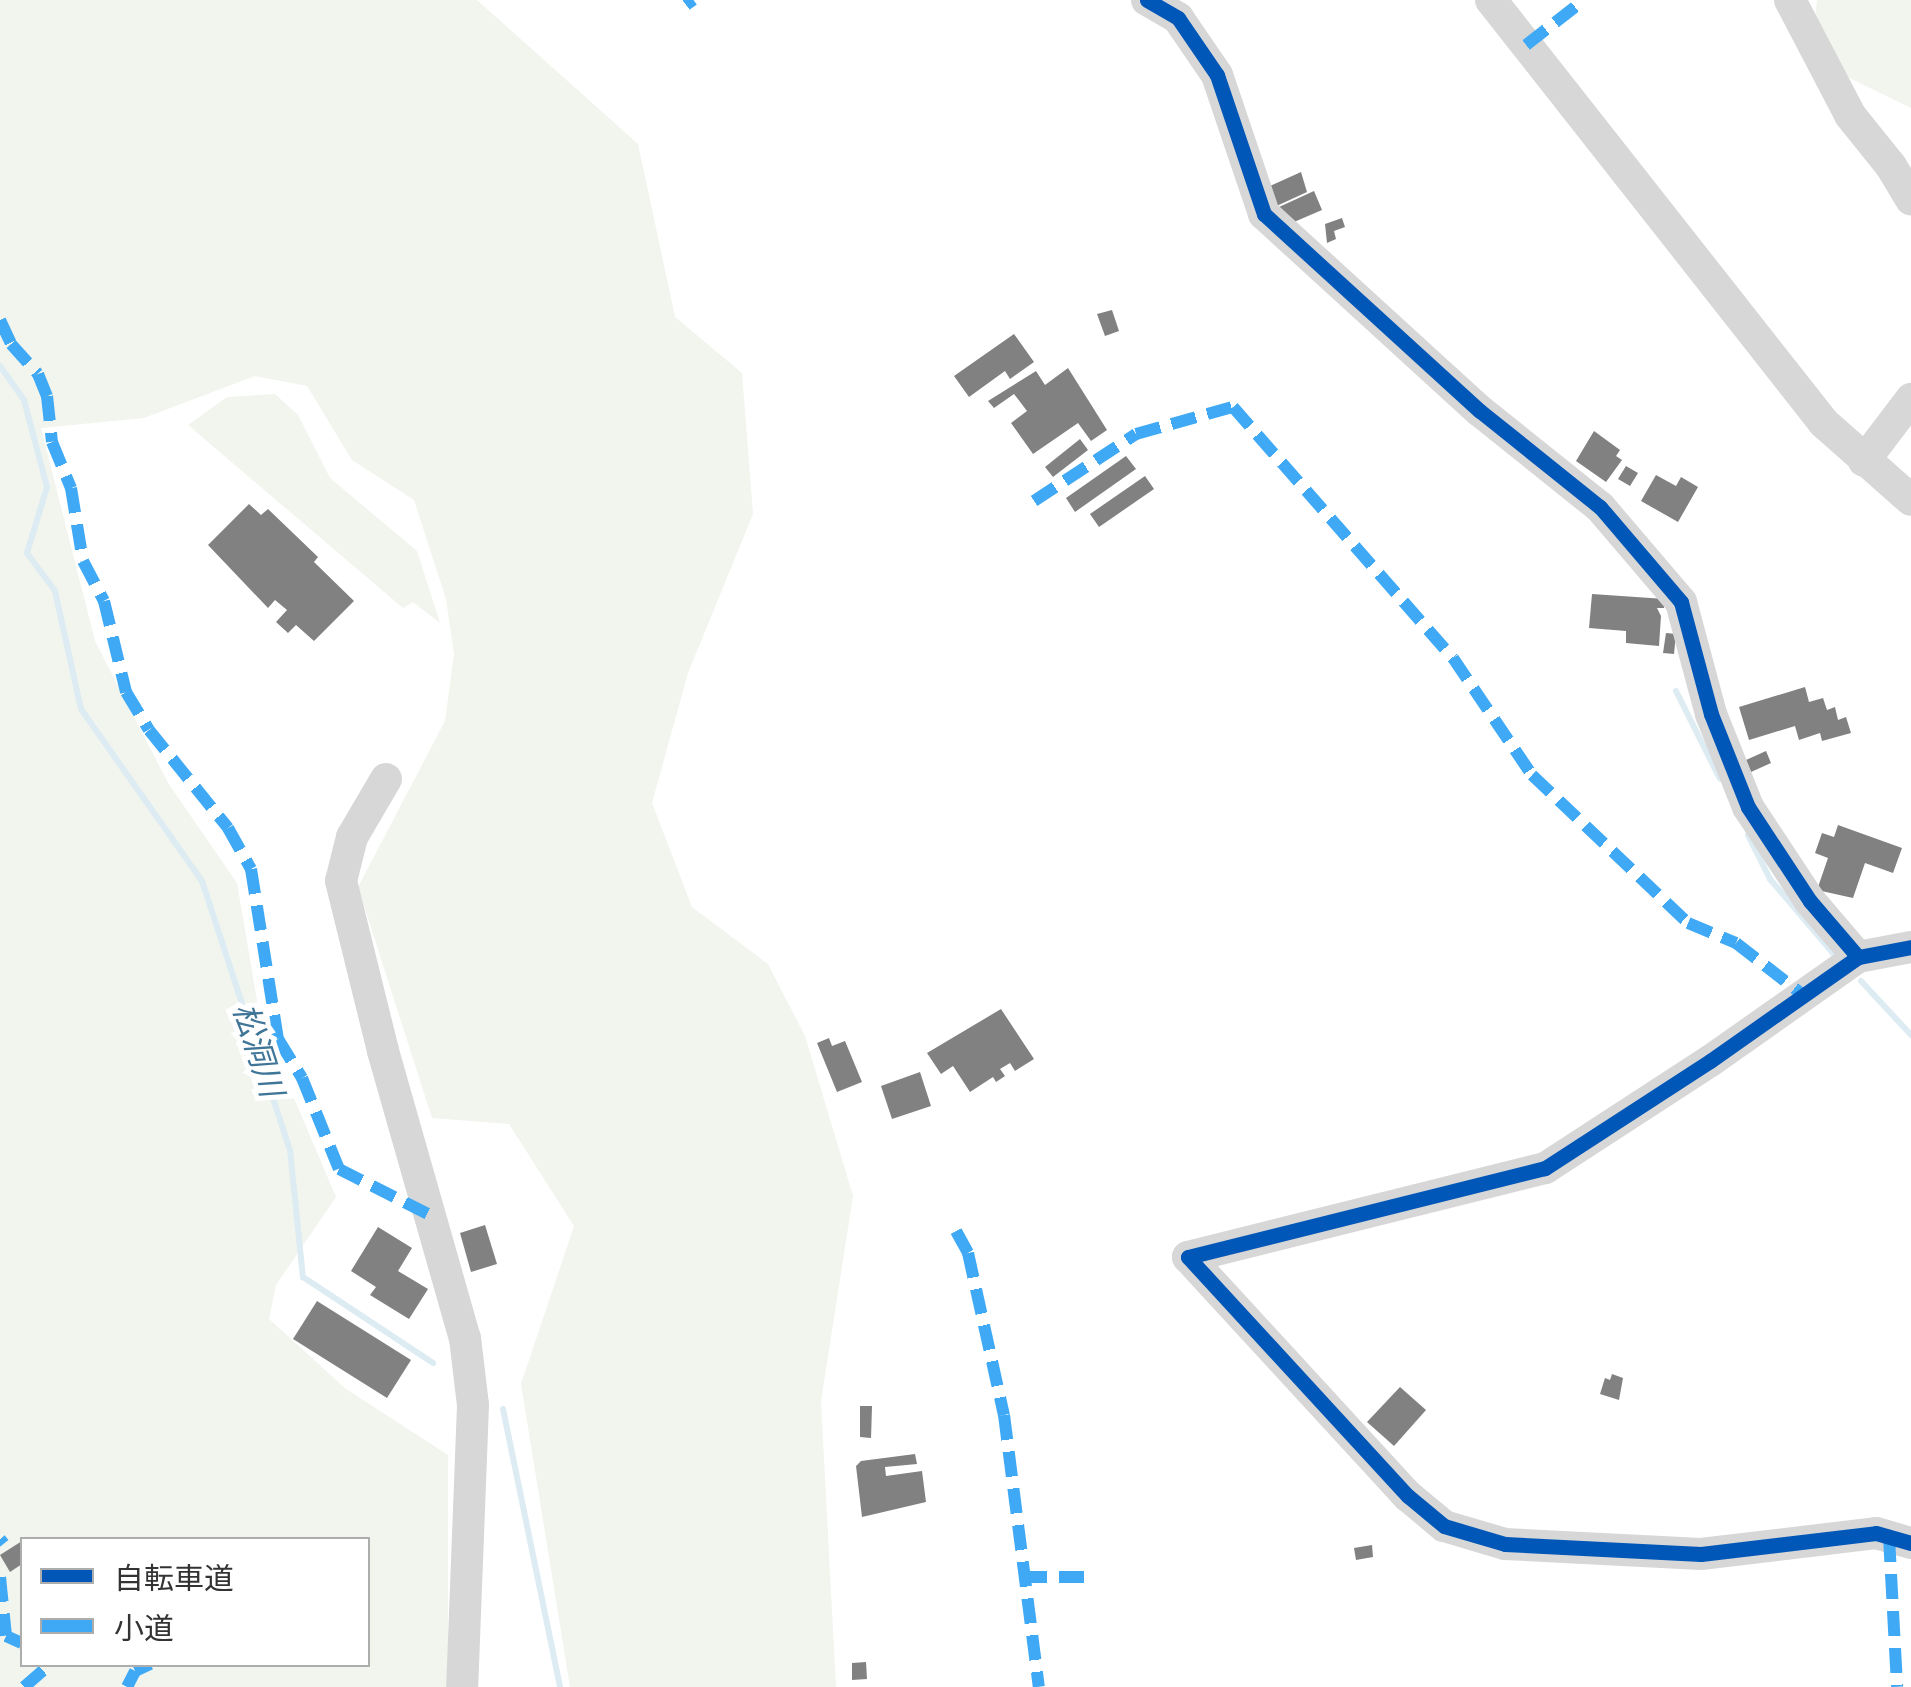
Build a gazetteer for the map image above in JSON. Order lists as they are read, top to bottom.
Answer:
{
  "water": ["松洞川"],
  "legend": ["自転車道", "小道"]
}
